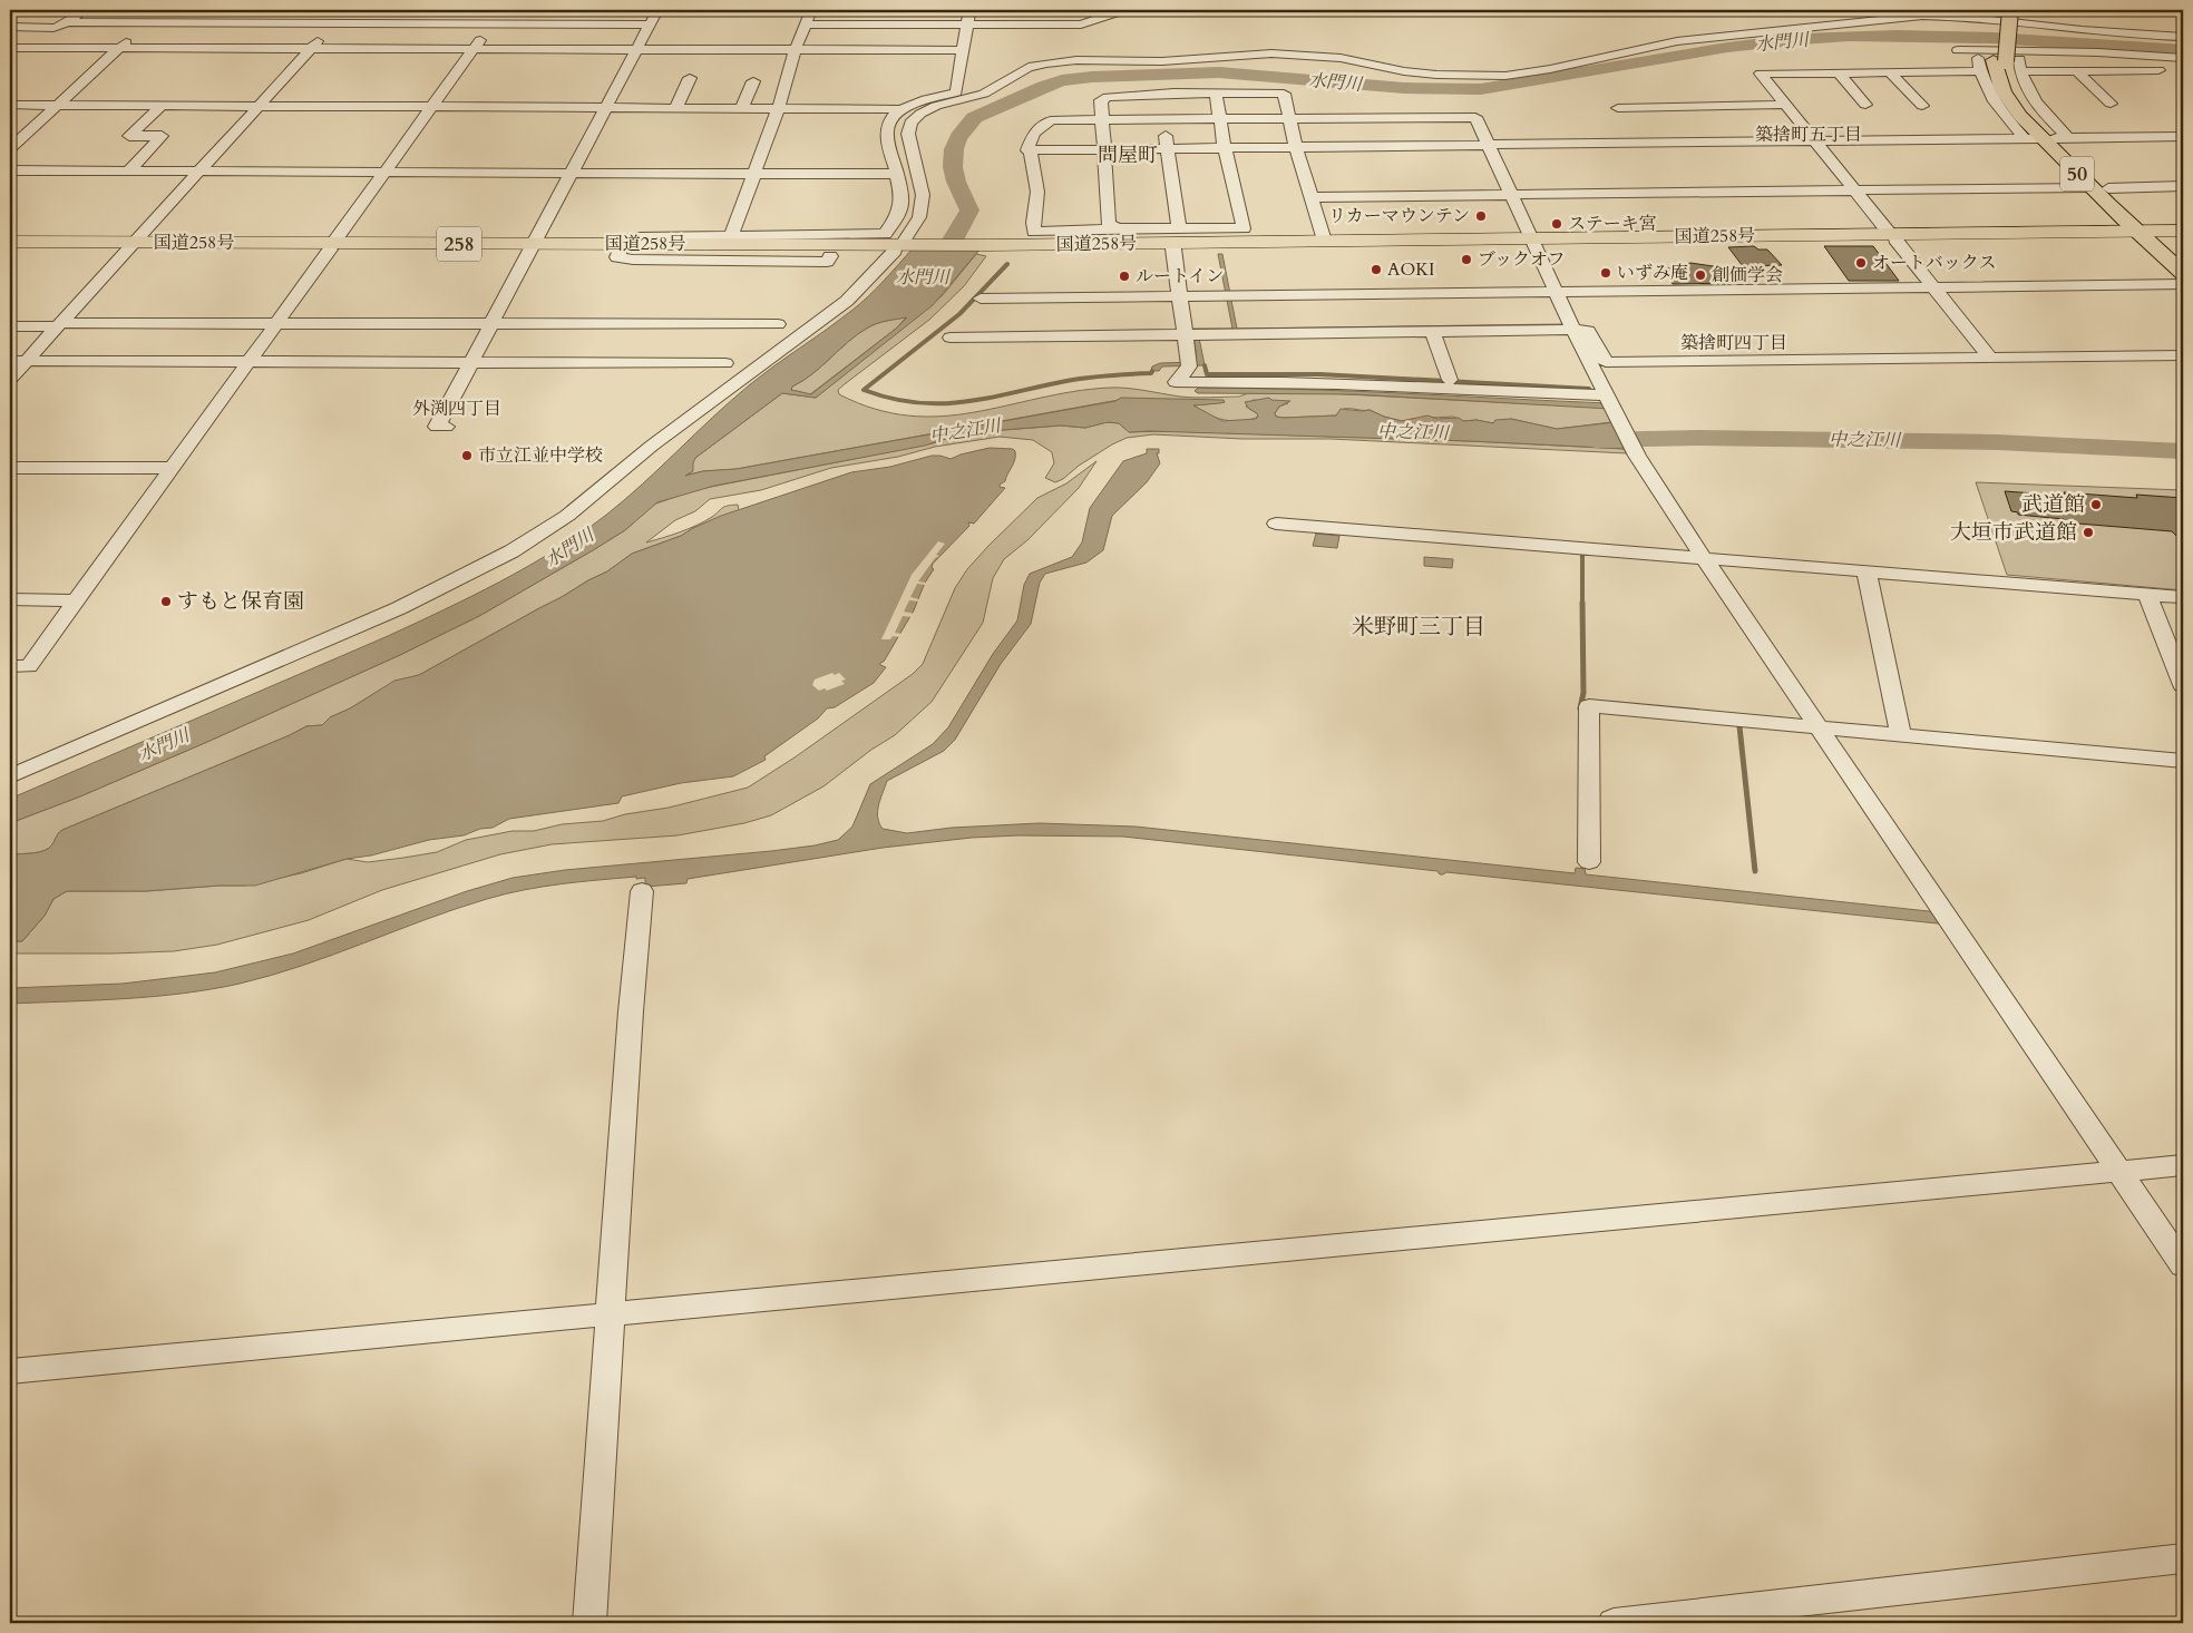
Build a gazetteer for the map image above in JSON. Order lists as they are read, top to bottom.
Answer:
{
  "streets": {
    "highway": ["国道258号", "258"],
    "main road": ["50"]
  },
  "crossings": [
    ["50", "国道258号"]
  ],
  "districts": [
    "築捨町五丁目",
    "問屋町",
    "築捨町四丁目",
    "外渕四丁目",
    "米野町三丁目"
  ],
  "water": ["水門川", "中之江川"],
  "places": [
    "リカーマウンテン",
    "ステーキ宮",
    "ブックオフ",
    "オートバックス",
    "AOKI",
    "いずみ庵",
    "創価学会",
    "ルートイン",
    "市立江並中学校",
    "武道館",
    "大垣市武道館",
    "すもと保育園"
  ]
}
